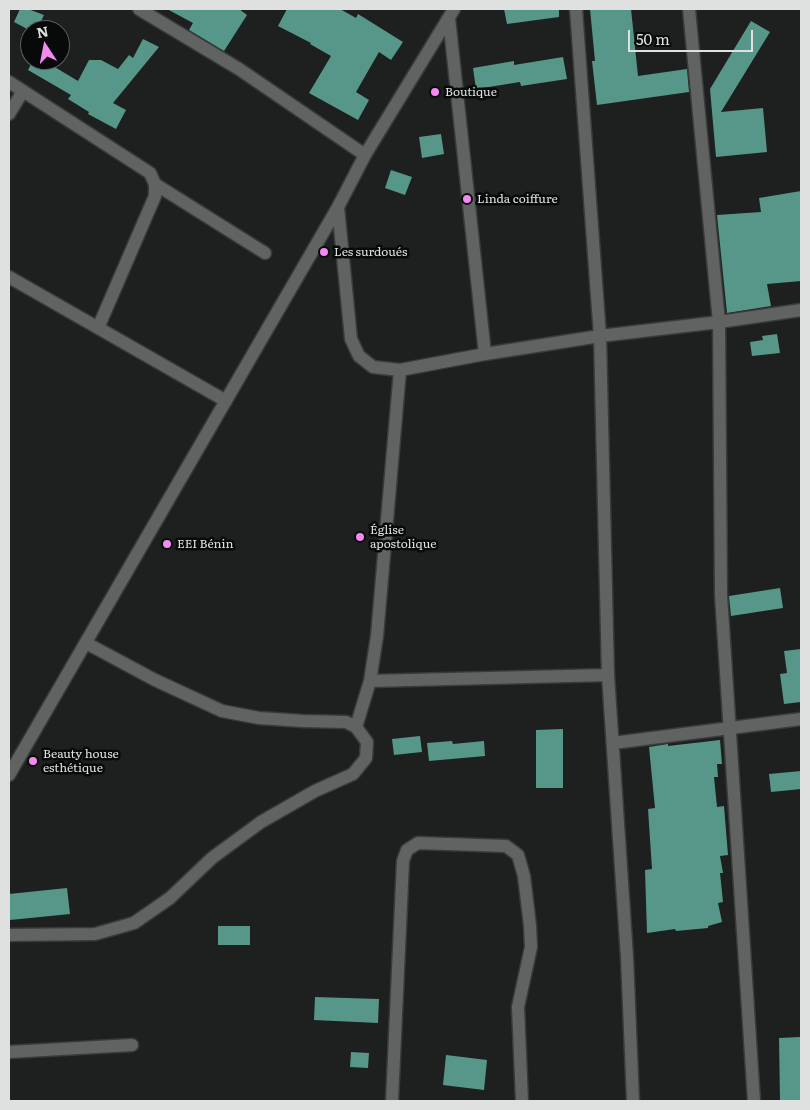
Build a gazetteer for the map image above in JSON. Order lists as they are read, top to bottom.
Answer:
{
  "places": [
    "Boutique",
    "Linda coiffure",
    "Les surdoués",
    "Église apostolique",
    "EEI Bénin",
    "Beauty house esthétique"
  ],
  "scale_bar": "50 m",
  "north": "top"
}
